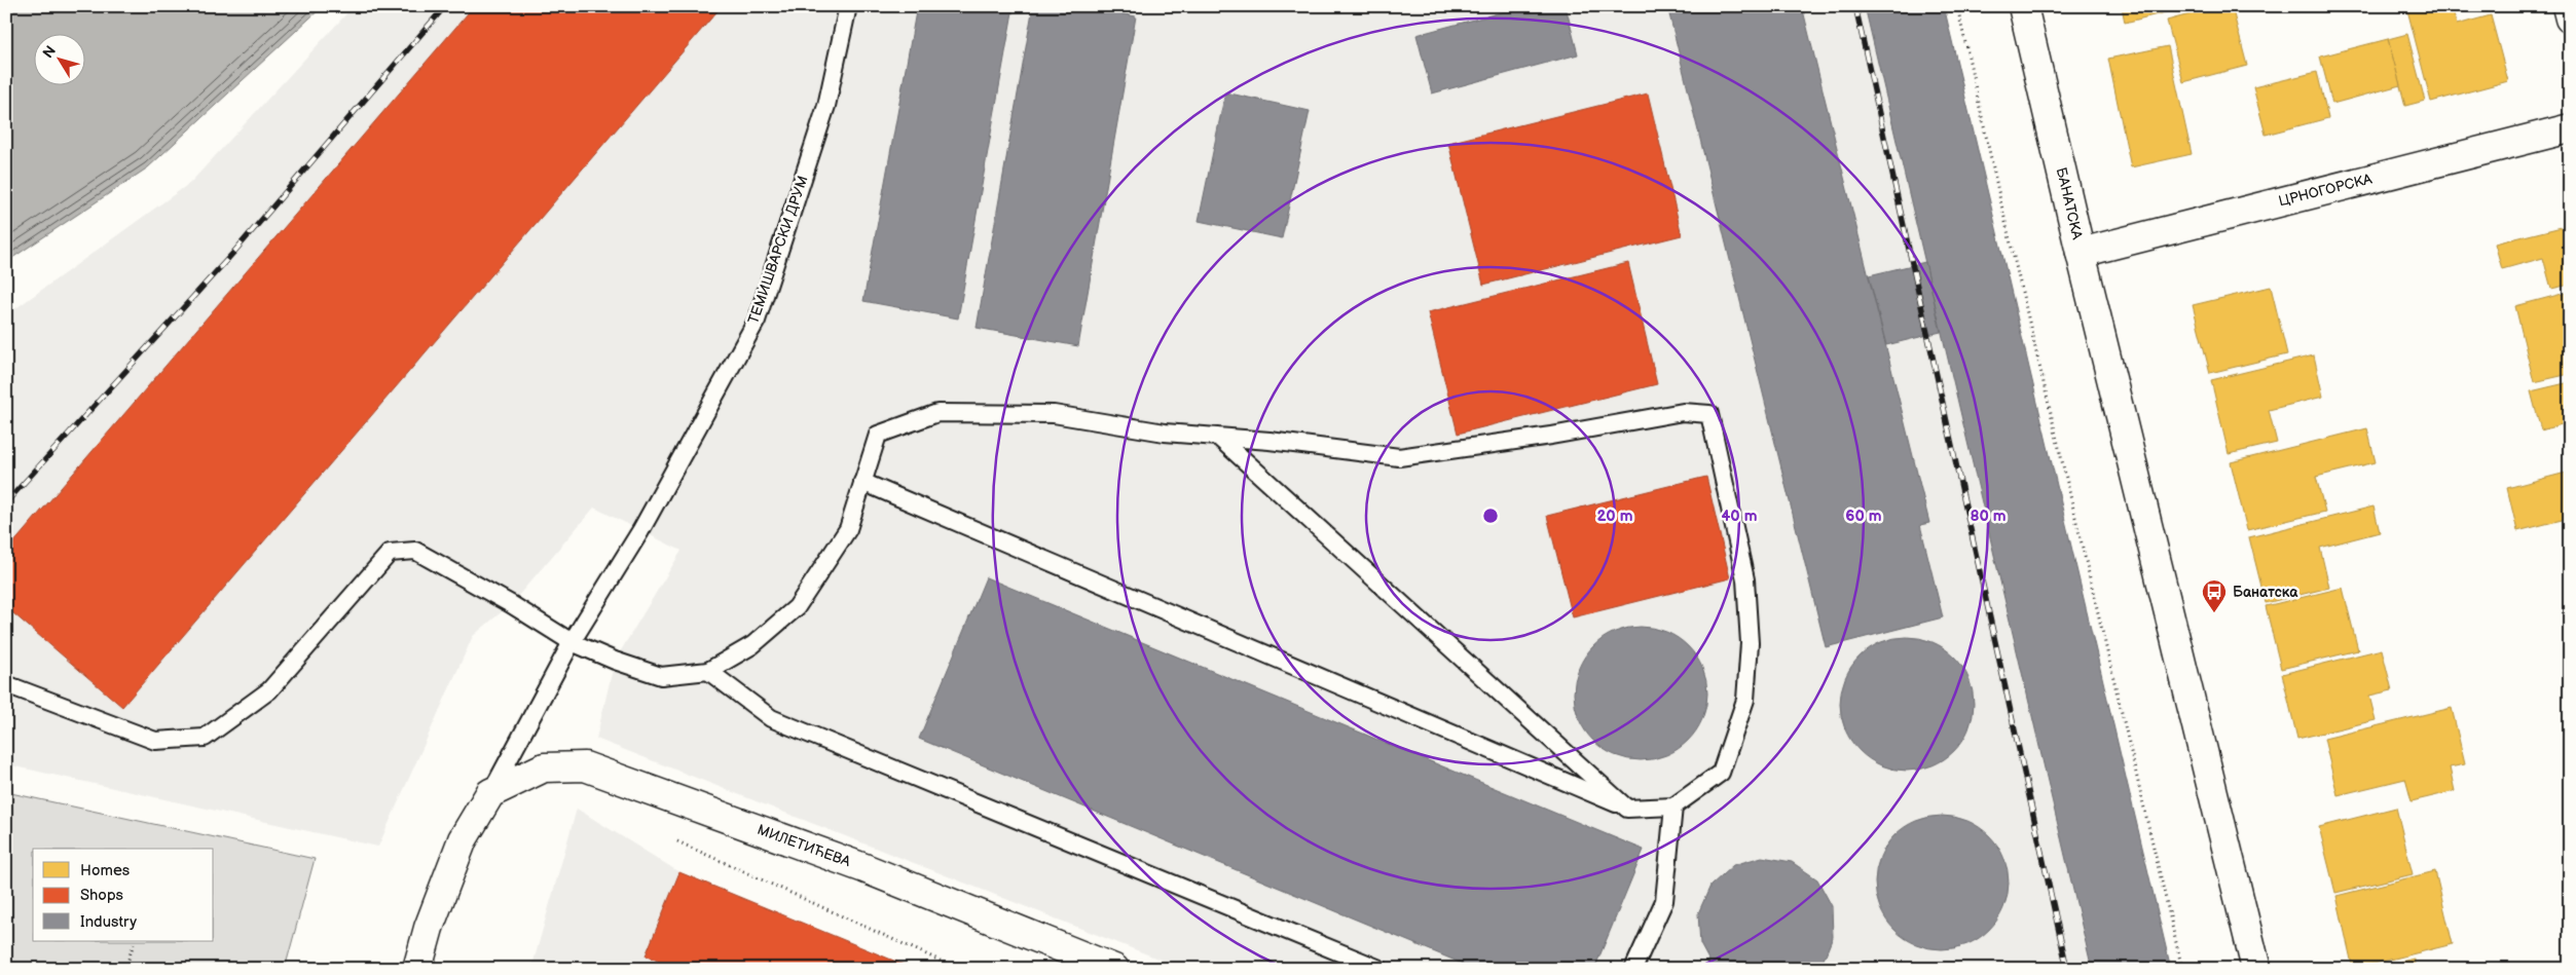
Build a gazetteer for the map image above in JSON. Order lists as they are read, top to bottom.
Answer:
{
  "streets": {
    "main road": ["ЦРНОГОРСКА", "БАНАТСКА", "МИЛЕТИЋЕВА"],
    "lane": ["ТЕМИШВАРСКИ ДРУМ"]
  },
  "crossings": [
    ["ЦРНОГОРСКА", "БАНАТСКА"]
  ],
  "places": {
    "bus stop": ["Банатска"]
  },
  "legend": ["Homes", "Shops", "Industry"],
  "north": "top left",
  "rings": [
    "20 m",
    "40 m",
    "60 m",
    "80 m"
  ]
}
